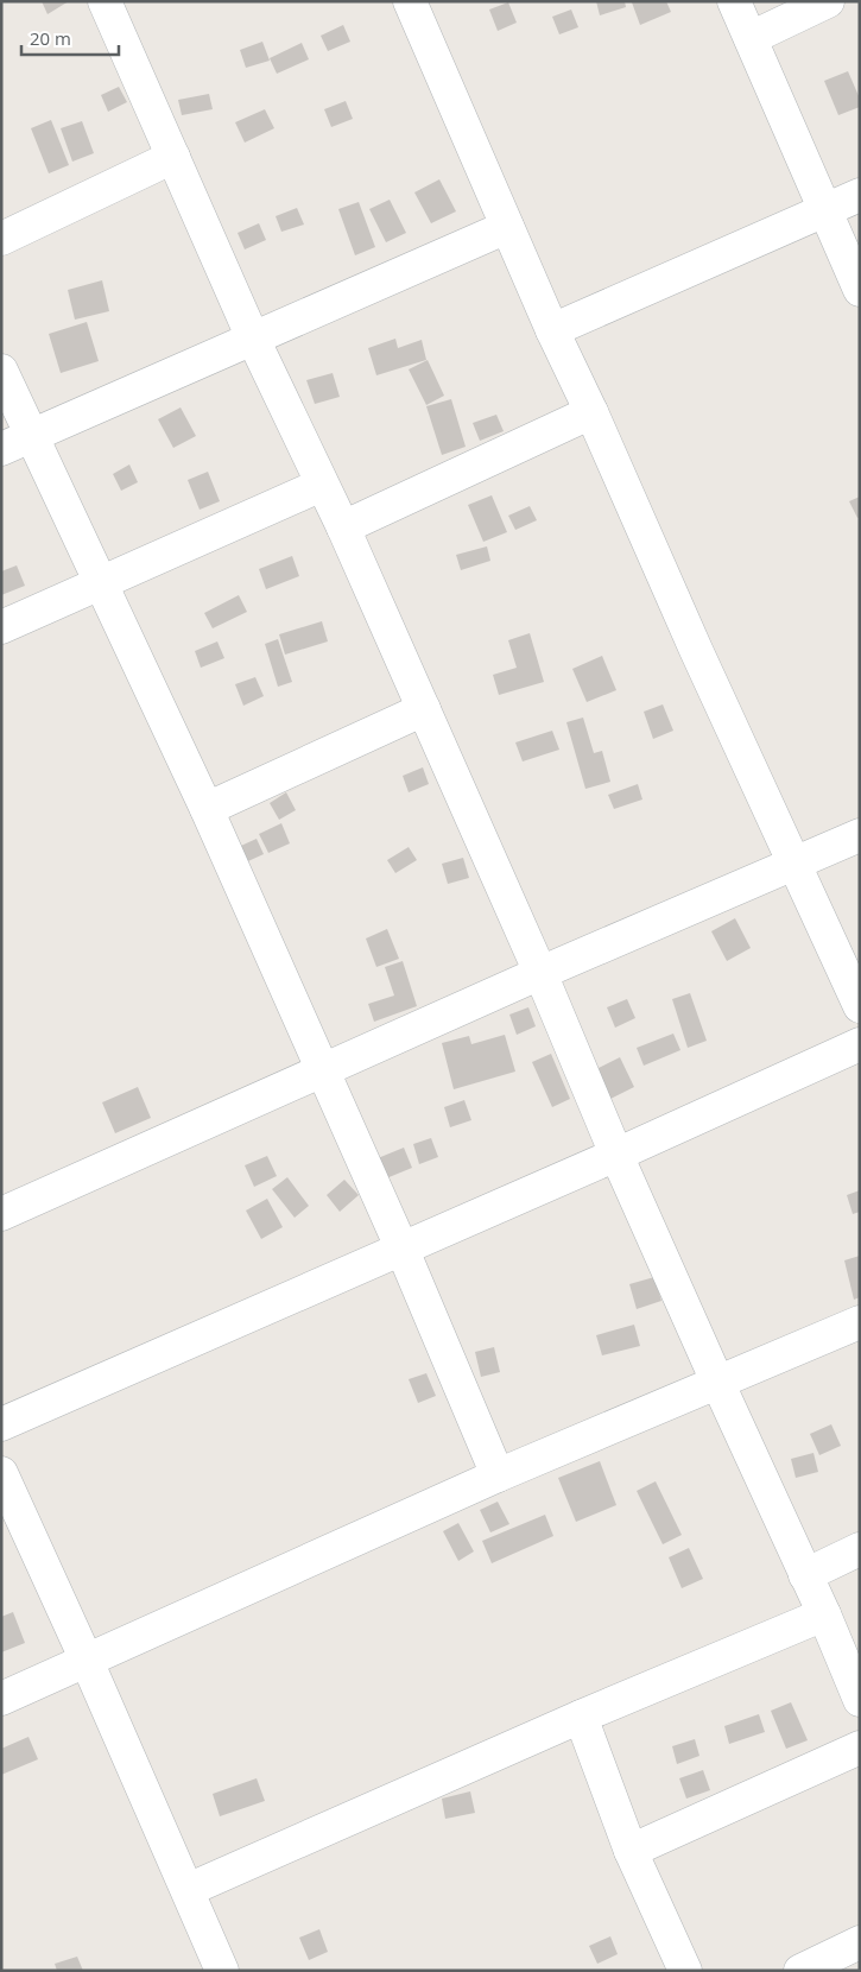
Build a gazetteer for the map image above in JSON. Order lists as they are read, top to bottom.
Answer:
{
  "scale_bar": "20 m"
}
